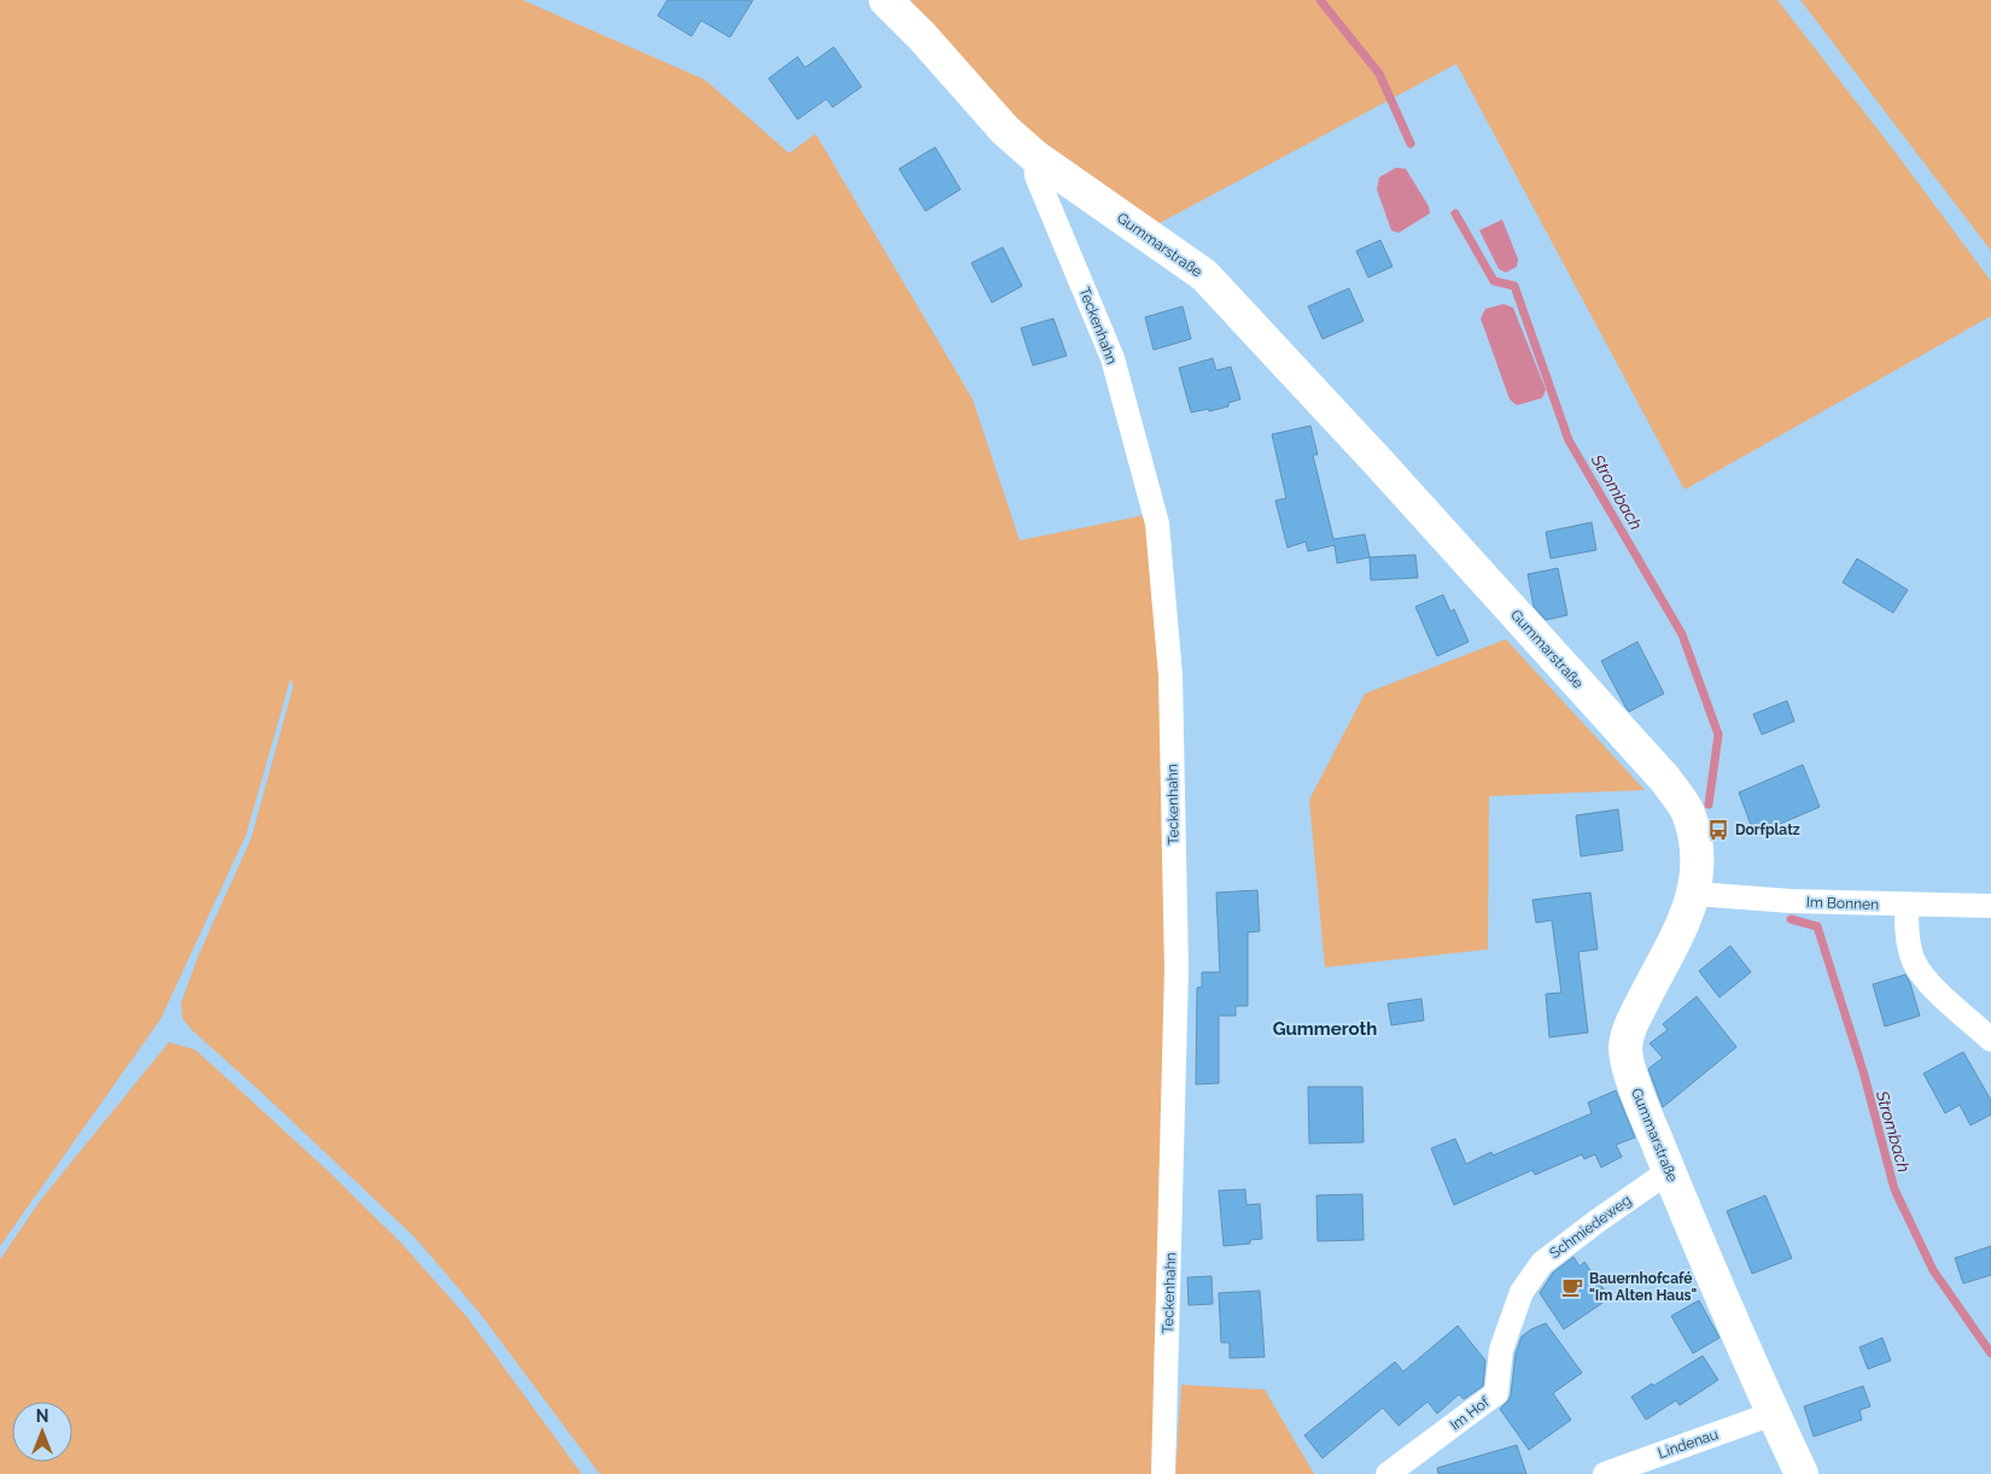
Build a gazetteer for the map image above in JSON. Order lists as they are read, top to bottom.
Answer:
{
  "streets": {
    "street": [
      "Gummarstraße",
      "Teckenhahn",
      "Im Bonnen",
      "Schmiedeweg",
      "Im Hof",
      "Lindenau"
    ]
  },
  "crossings": [
    ["Gummarstraße", "Teckenhahn"],
    ["Gummarstraße", "Im Bonnen"],
    ["Gummarstraße", "Schmiedeweg"],
    ["Gummarstraße", "Lindenau"],
    ["Schmiedeweg", "Im Hof"]
  ],
  "districts": ["Gummeroth"],
  "water": ["Strombach"],
  "places": {
    "bus stop": ["Dorfplatz"],
    "cafe": ["Bauernhofcafé \"Im Alten Haus\""]
  },
  "north": "top"
}
